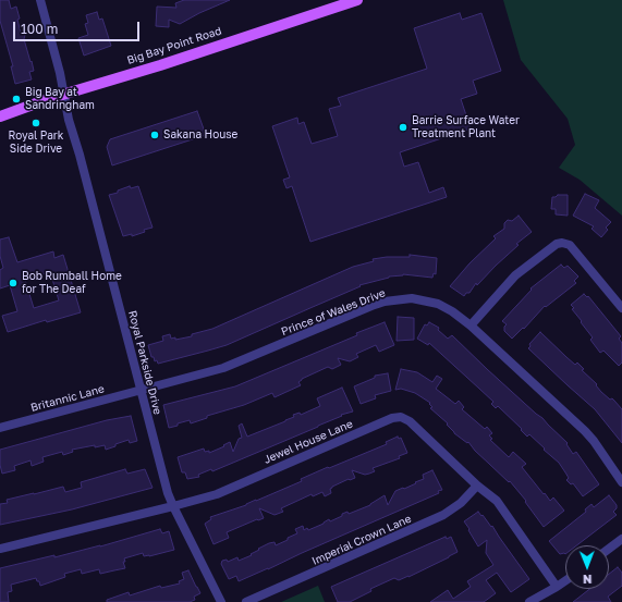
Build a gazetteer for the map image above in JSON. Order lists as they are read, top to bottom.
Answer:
{
  "streets": {
    "main road": ["Big Bay Point Road"],
    "street": [
      "Prince of Wales Drive",
      "Royal Parkside Drive",
      "Britannic Lane",
      "Jewel House Lane",
      "Imperial Crown Lane"
    ]
  },
  "crossings": [
    ["Big Bay Point Road", "Royal Parkside Drive"],
    ["Prince of Wales Drive", "Royal Parkside Drive"],
    ["Prince of Wales Drive", "Britannic Lane"],
    ["Royal Parkside Drive", "Britannic Lane"],
    ["Royal Parkside Drive", "Jewel House Lane"],
    ["Jewel House Lane", "Imperial Crown Lane"]
  ],
  "places": [
    "Big Bay at Sandringham",
    "Royal Park Side Drive",
    "Barrie Surface Water Treatment Plant",
    "Sakana House",
    "Bob Rumball Home for The Deaf"
  ],
  "scale_bar": "100 m",
  "north": "bottom"
}
